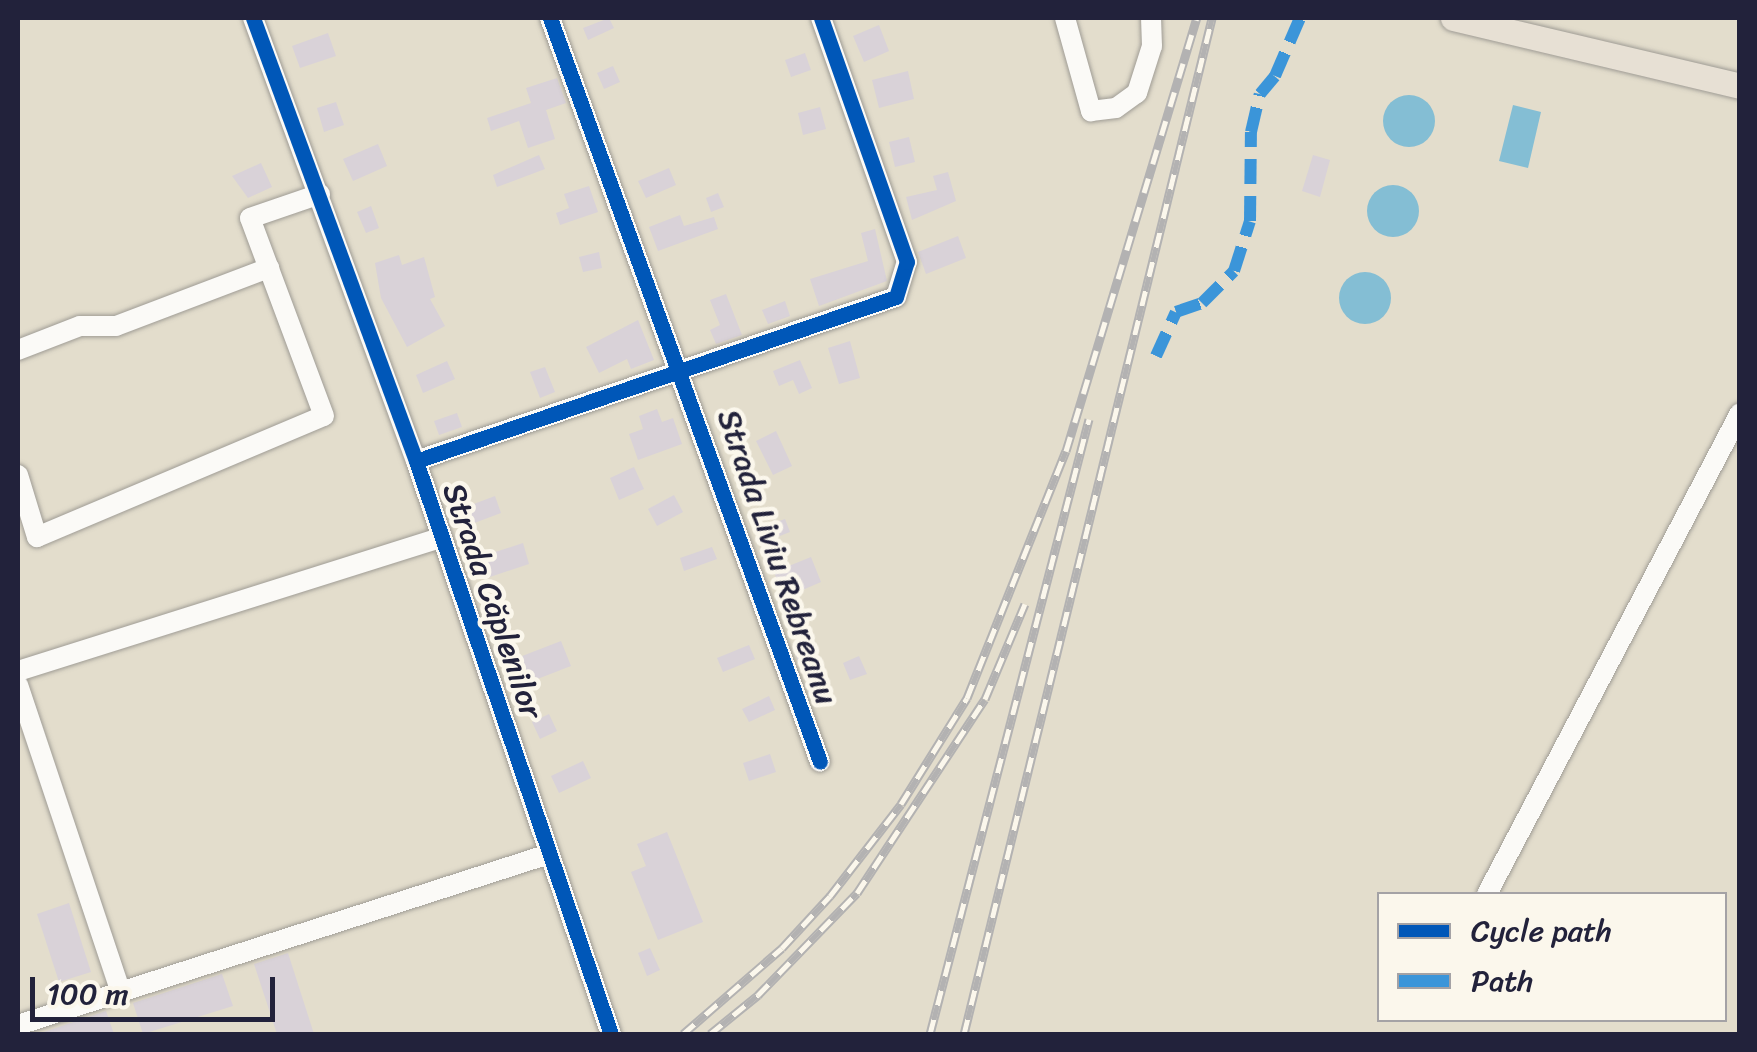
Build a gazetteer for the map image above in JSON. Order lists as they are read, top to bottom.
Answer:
{
  "streets": {
    "street": ["Strada Liviu Rebreanu", "Strada Căplenilor"]
  },
  "legend": ["Cycle path", "Path"],
  "scale_bar": "100 m"
}
